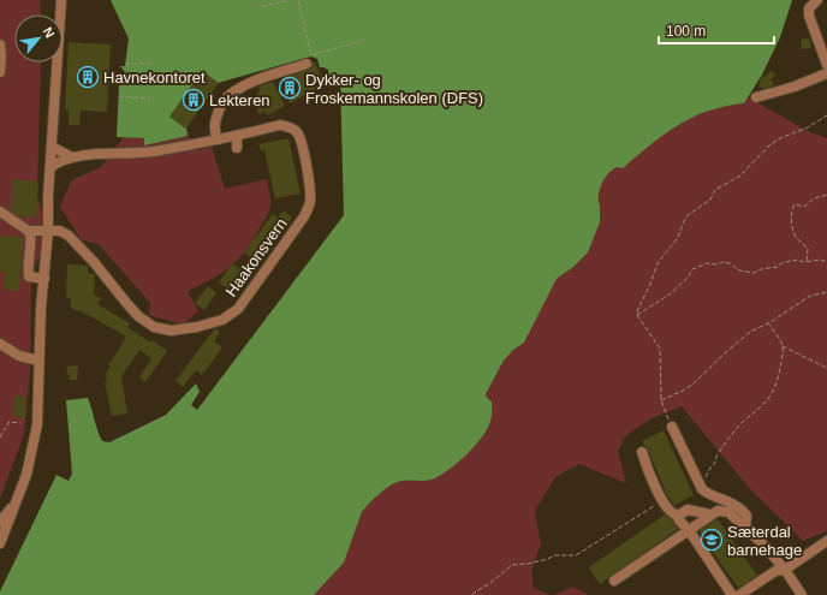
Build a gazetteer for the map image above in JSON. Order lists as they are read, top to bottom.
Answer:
{
  "streets": {
    "street": ["Haakonsvern"]
  },
  "places": {
    "building": ["Havnekontoret", "Dykker- og Froskemannskolen (DFS)", "Lekteren"],
    "school or university": ["Sæterdal barnehage"]
  },
  "scale_bar": "100 m",
  "north": "top right"
}
